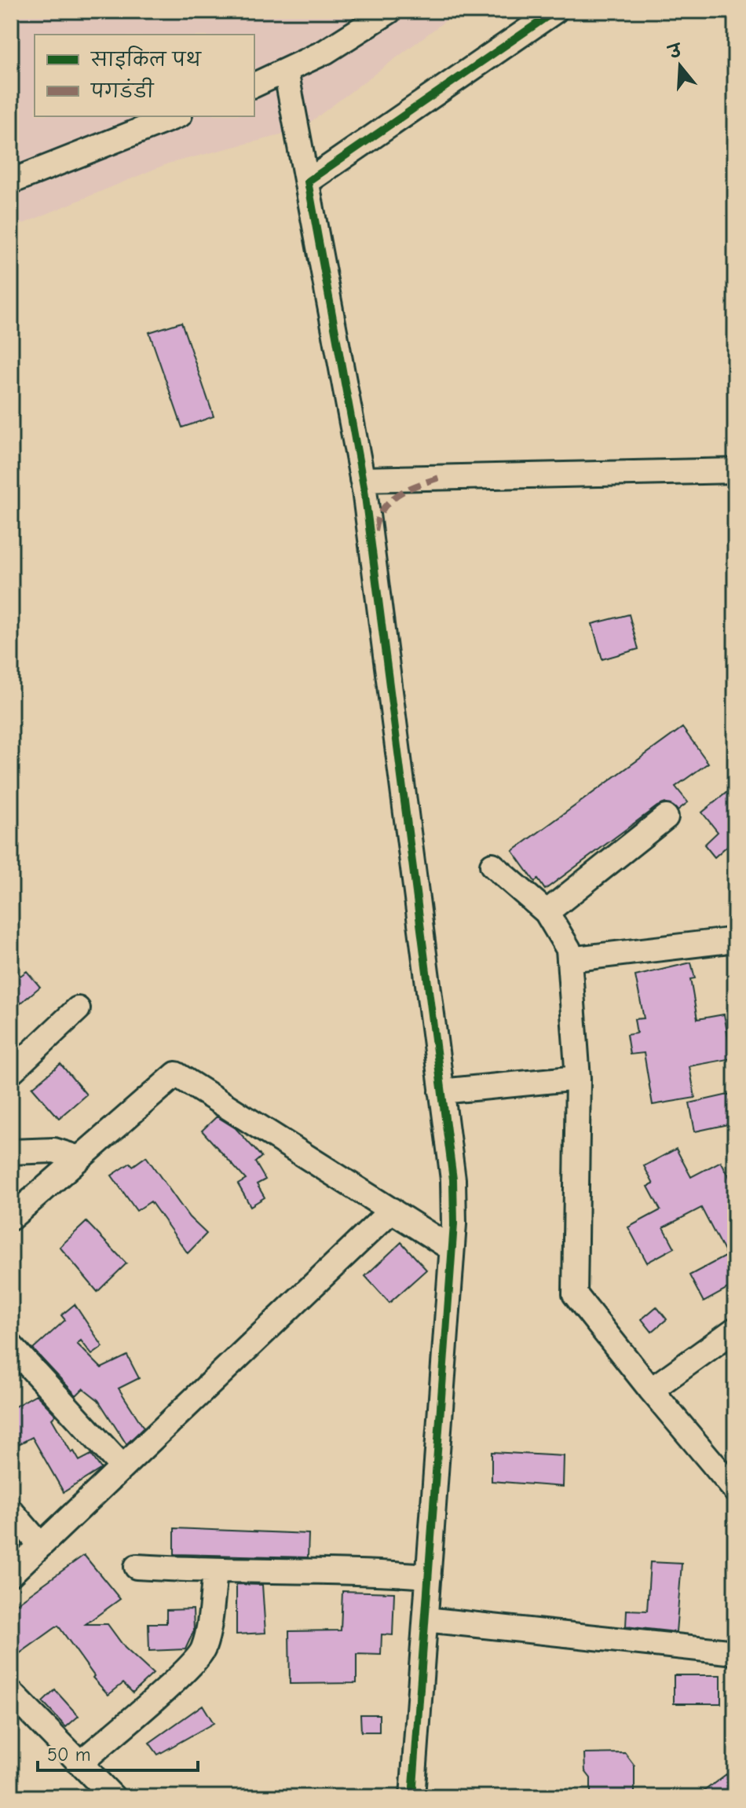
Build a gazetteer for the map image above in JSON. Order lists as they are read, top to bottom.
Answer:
{
  "legend": ["साइकिल पथ", "पगडंडी"],
  "scale_bar": "50 m",
  "north": "top"
}
